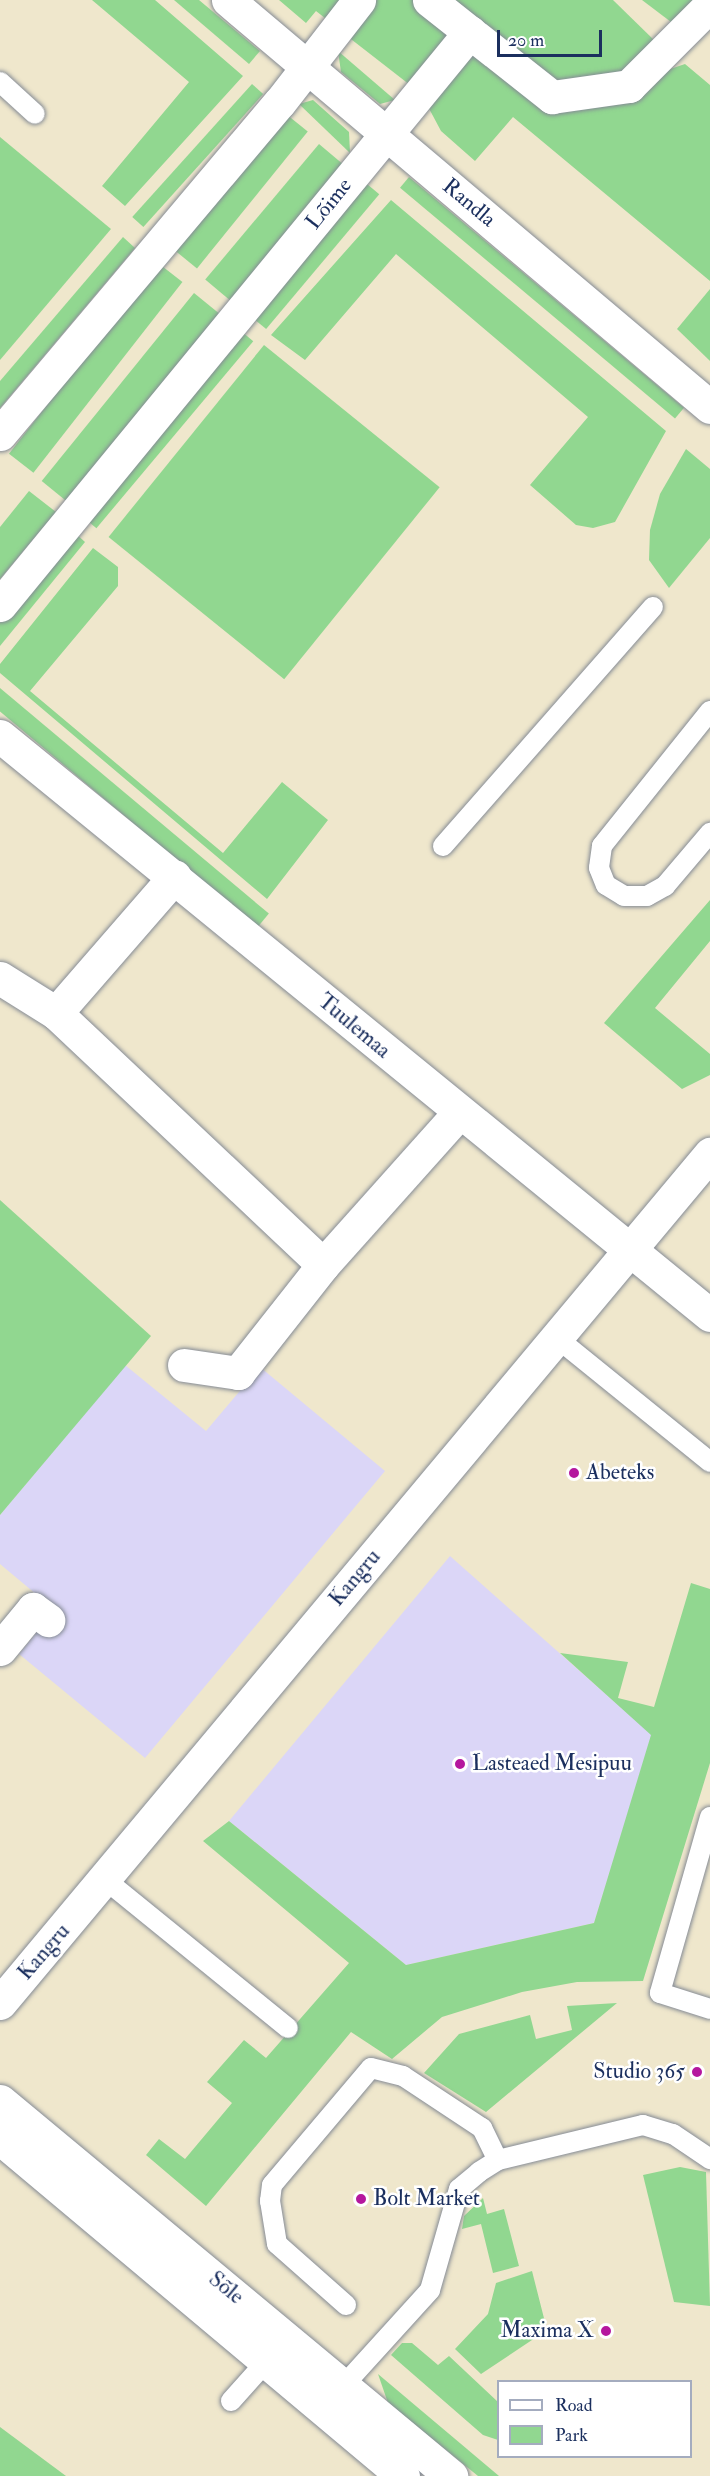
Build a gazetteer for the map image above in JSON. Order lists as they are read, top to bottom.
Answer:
{
  "streets": {
    "street": [
      "Randla",
      "Lõime",
      "Tuulemaa",
      "Kangru",
      "Sõle"
    ]
  },
  "crossings": [
    ["Randla", "Lõime"],
    ["Tuulemaa", "Kangru"]
  ],
  "places": [
    "Abeteks",
    "Lasteaed Mesipuu",
    "Studio 365",
    "Bolt Market",
    "Maxima X"
  ],
  "legend": ["Road", "Park"],
  "scale_bar": "20 m"
}
